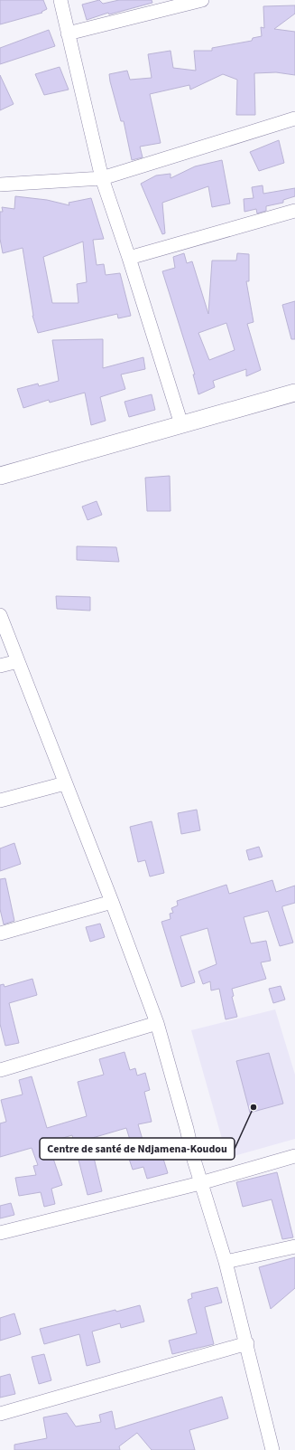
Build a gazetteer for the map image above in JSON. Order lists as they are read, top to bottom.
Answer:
{
  "places": ["Centre de santé de Ndjamena-Koudou"]
}
